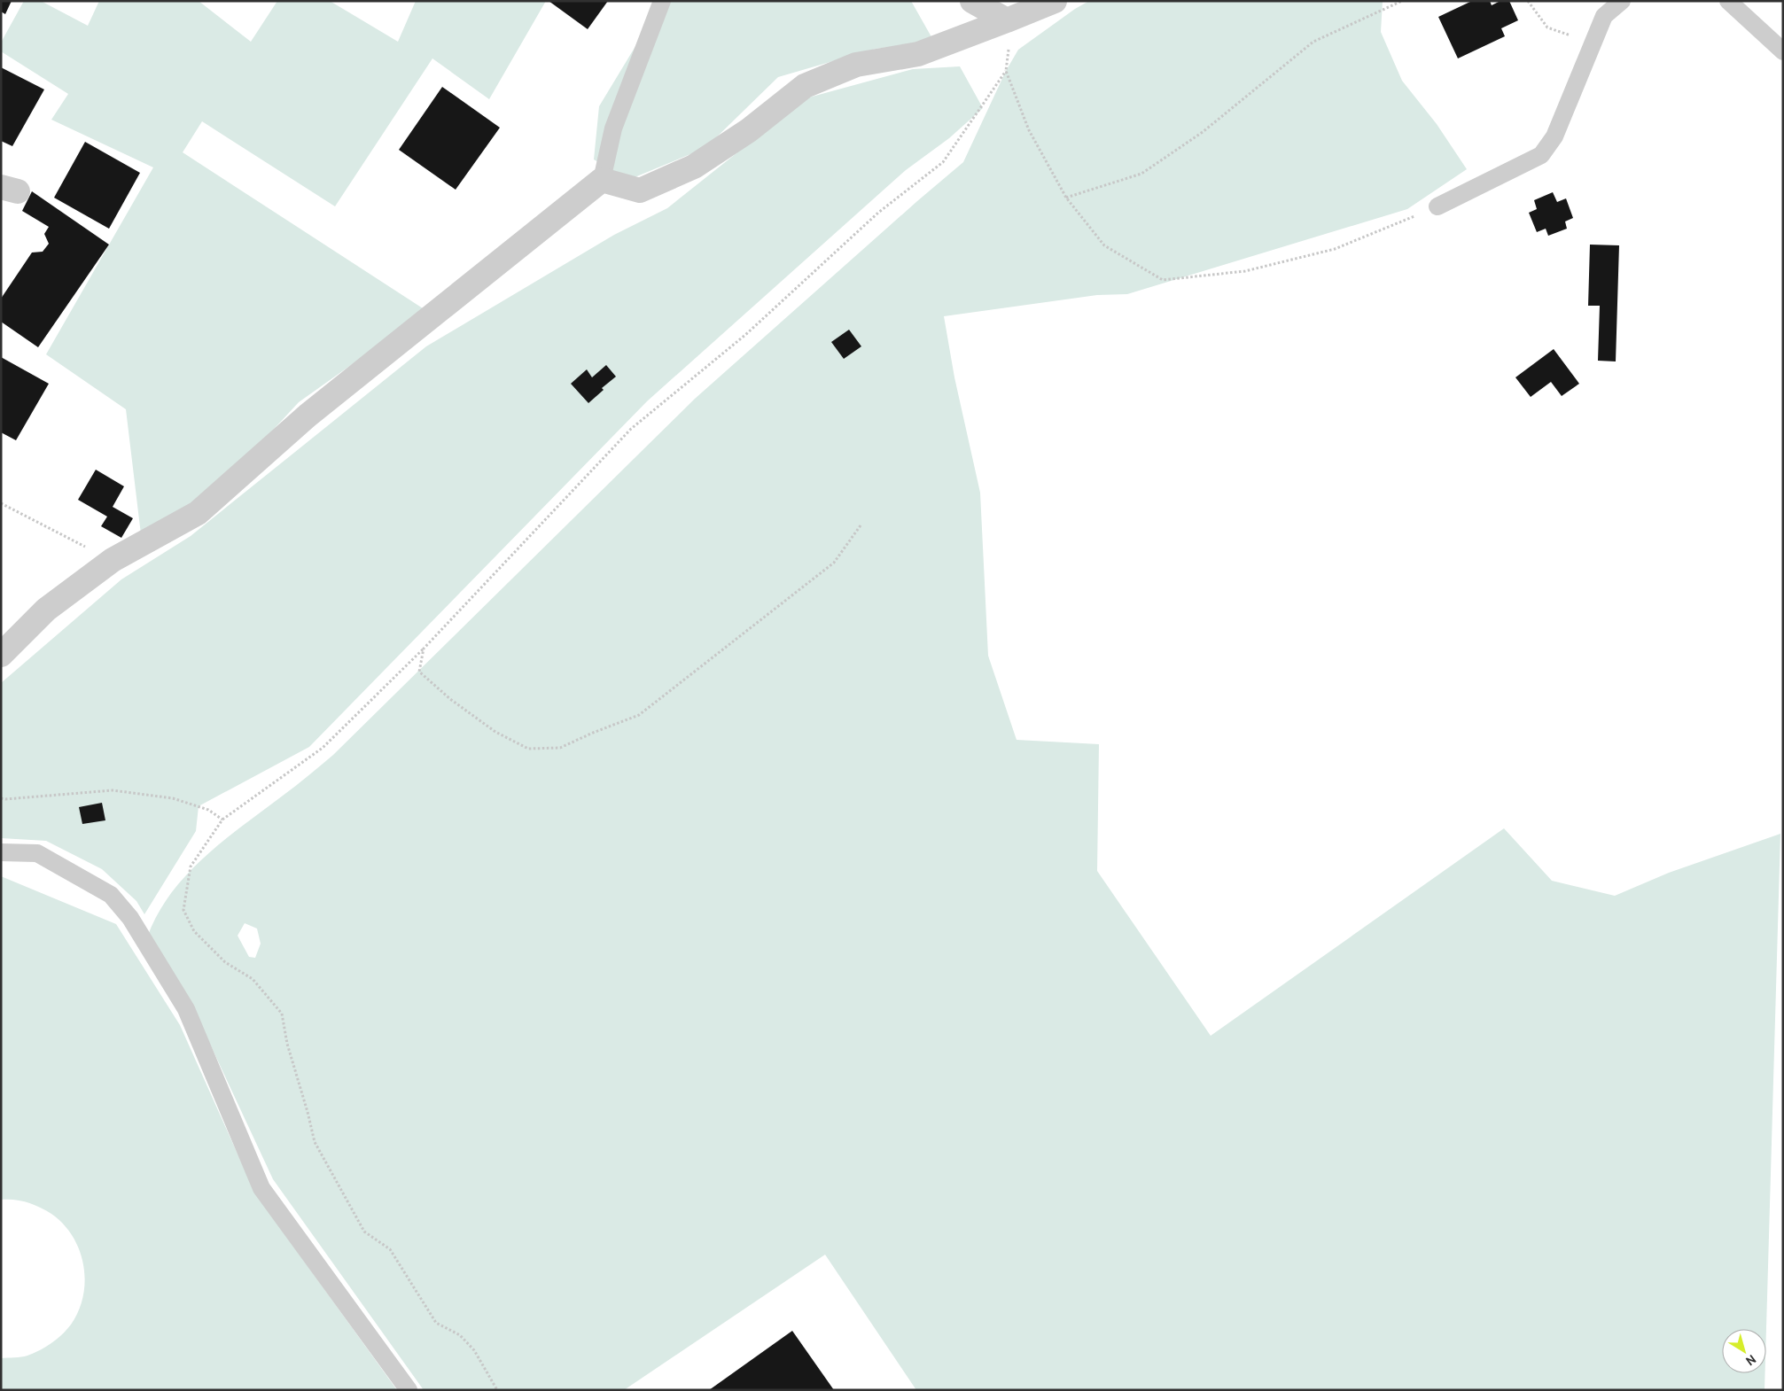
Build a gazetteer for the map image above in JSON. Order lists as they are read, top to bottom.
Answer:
{
  "north": "bottom right"
}
